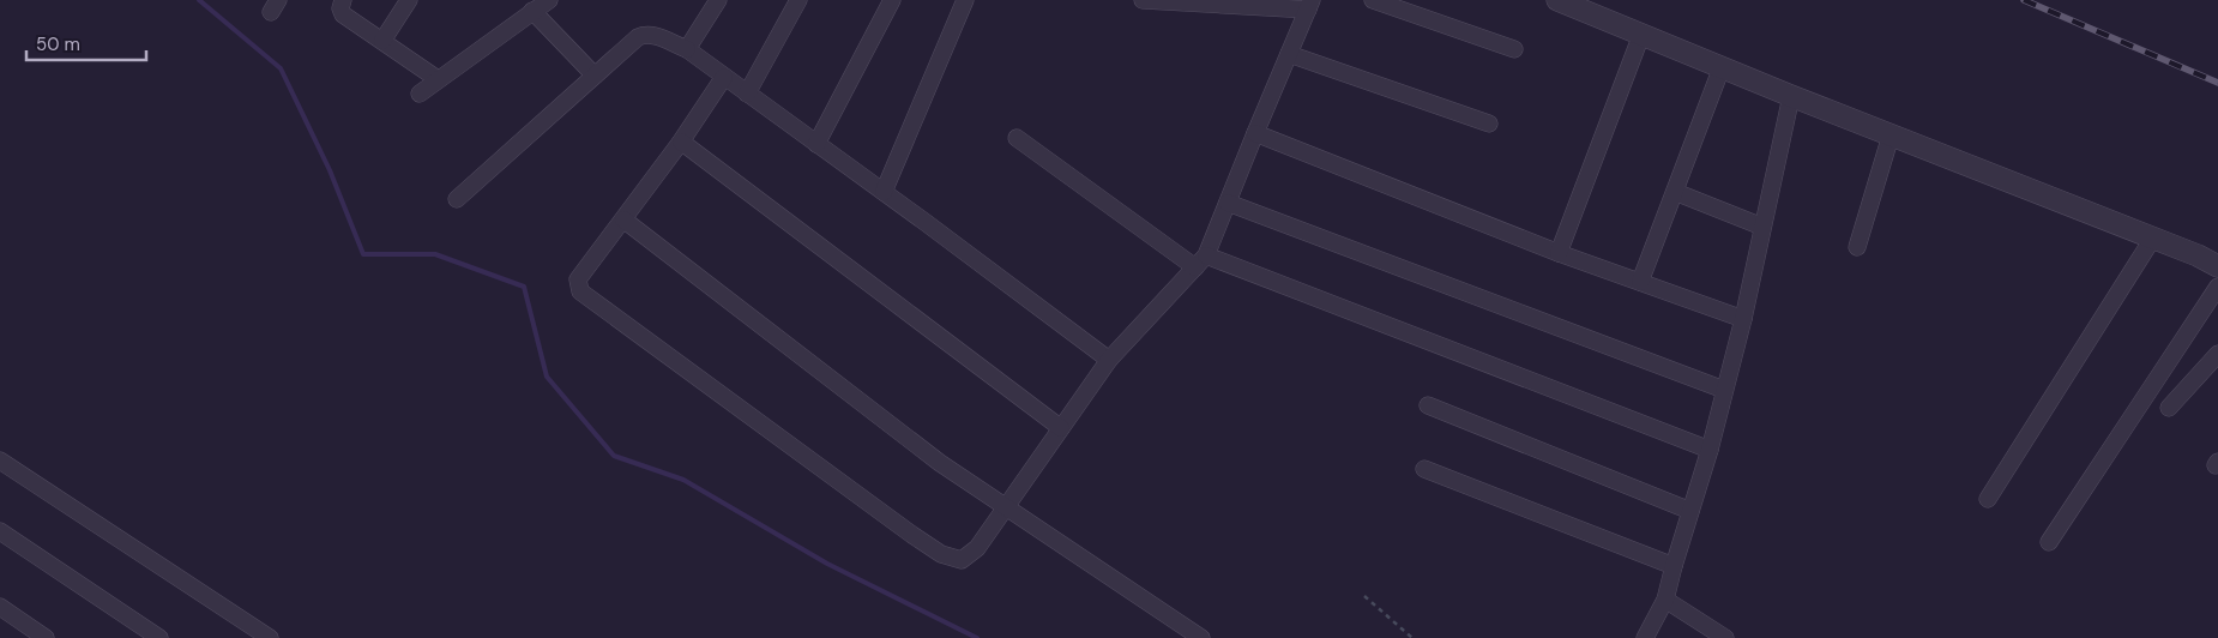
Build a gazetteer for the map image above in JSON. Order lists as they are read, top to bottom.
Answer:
{
  "scale_bar": "50 m"
}
